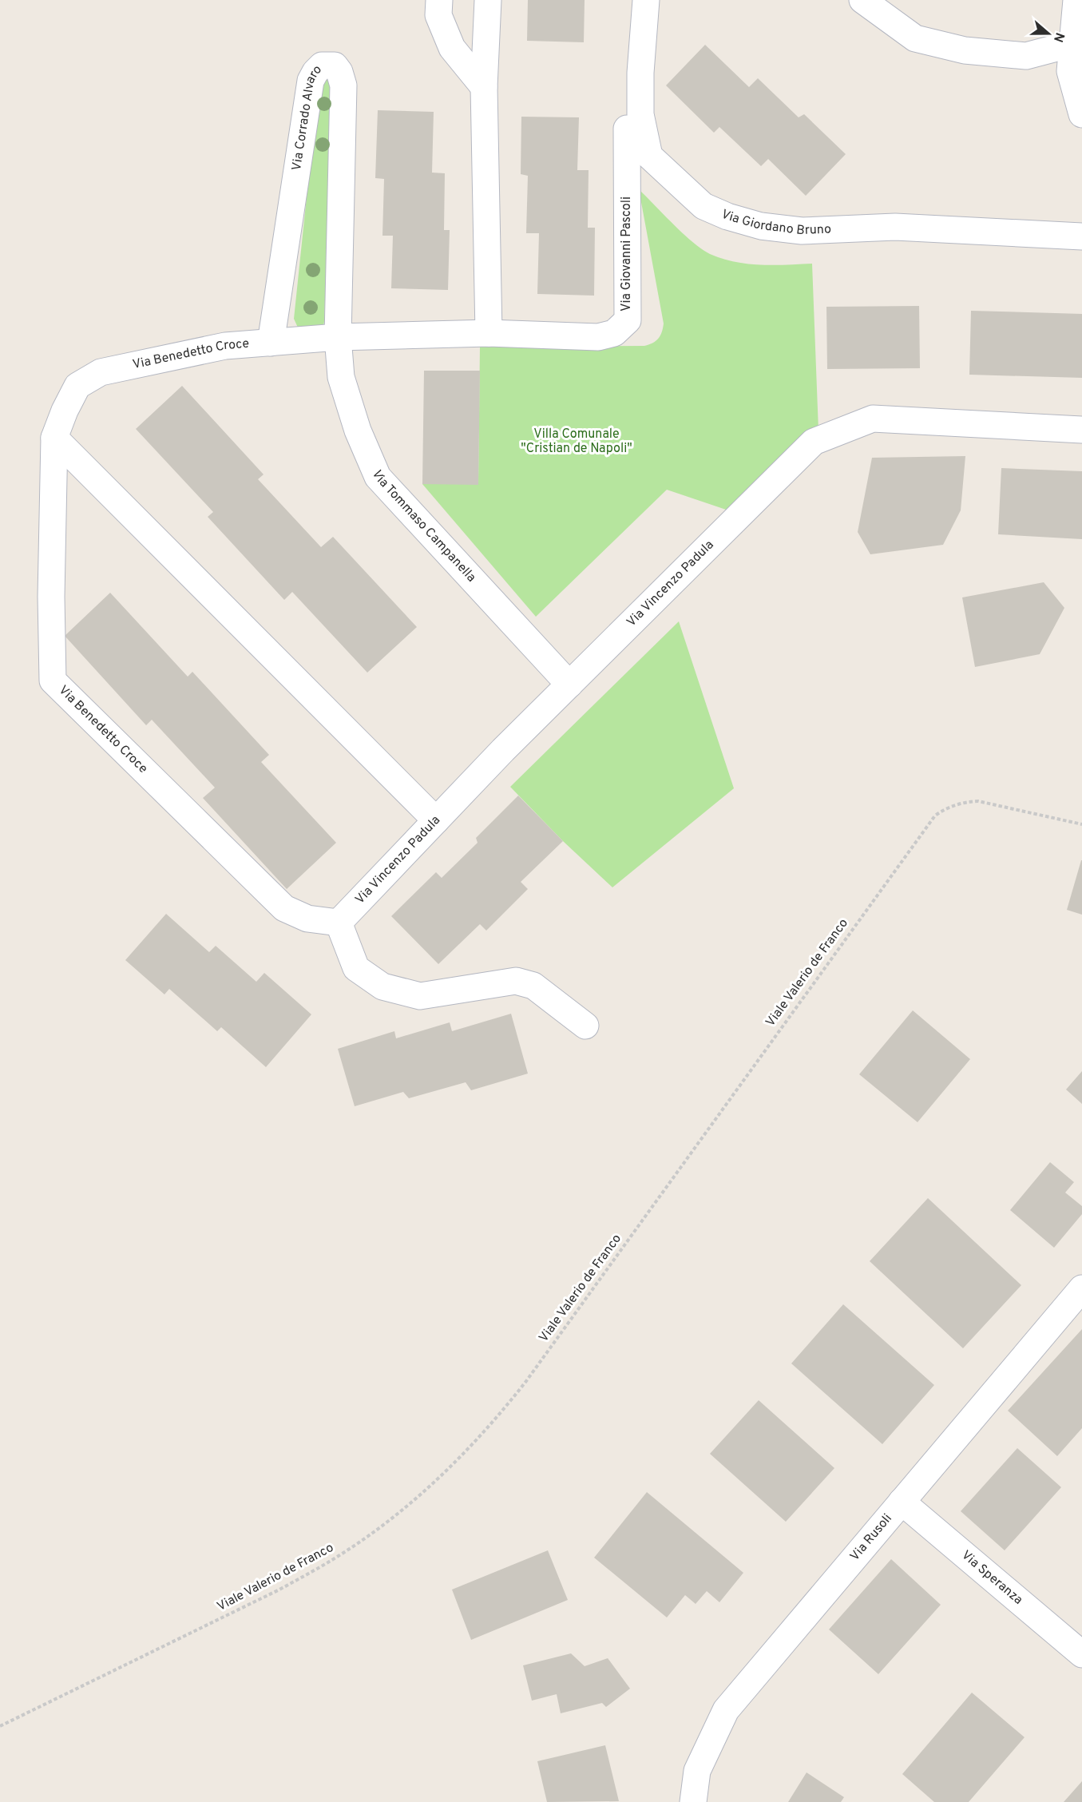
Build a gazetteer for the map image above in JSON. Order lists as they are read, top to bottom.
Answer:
{
  "streets": {
    "street": [
      "Via Corrado Alvaro",
      "Via Giordano Bruno",
      "Via Giovanni Pascoli",
      "Via Benedetto Croce",
      "Via Tommaso Campanella",
      "Via Vincenzo Padula",
      "Via Rusoli",
      "Via Speranza"
    ],
    "path": ["Viale Valerio de Franco"]
  },
  "crossings": [
    ["Via Corrado Alvaro", "Via Giovanni Pascoli"],
    ["Via Corrado Alvaro", "Via Benedetto Croce"],
    ["Via Corrado Alvaro", "Via Tommaso Campanella"],
    ["Via Giovanni Pascoli", "Via Benedetto Croce"],
    ["Via Giovanni Pascoli", "Via Tommaso Campanella"],
    ["Via Benedetto Croce", "Via Tommaso Campanella"],
    ["Via Benedetto Croce", "Via Vincenzo Padula"],
    ["Via Tommaso Campanella", "Via Vincenzo Padula"],
    ["Via Rusoli", "Via Speranza"]
  ],
  "parks": ["Villa Comunale \"Cristian de Napoli\""],
  "north": "right"
}
